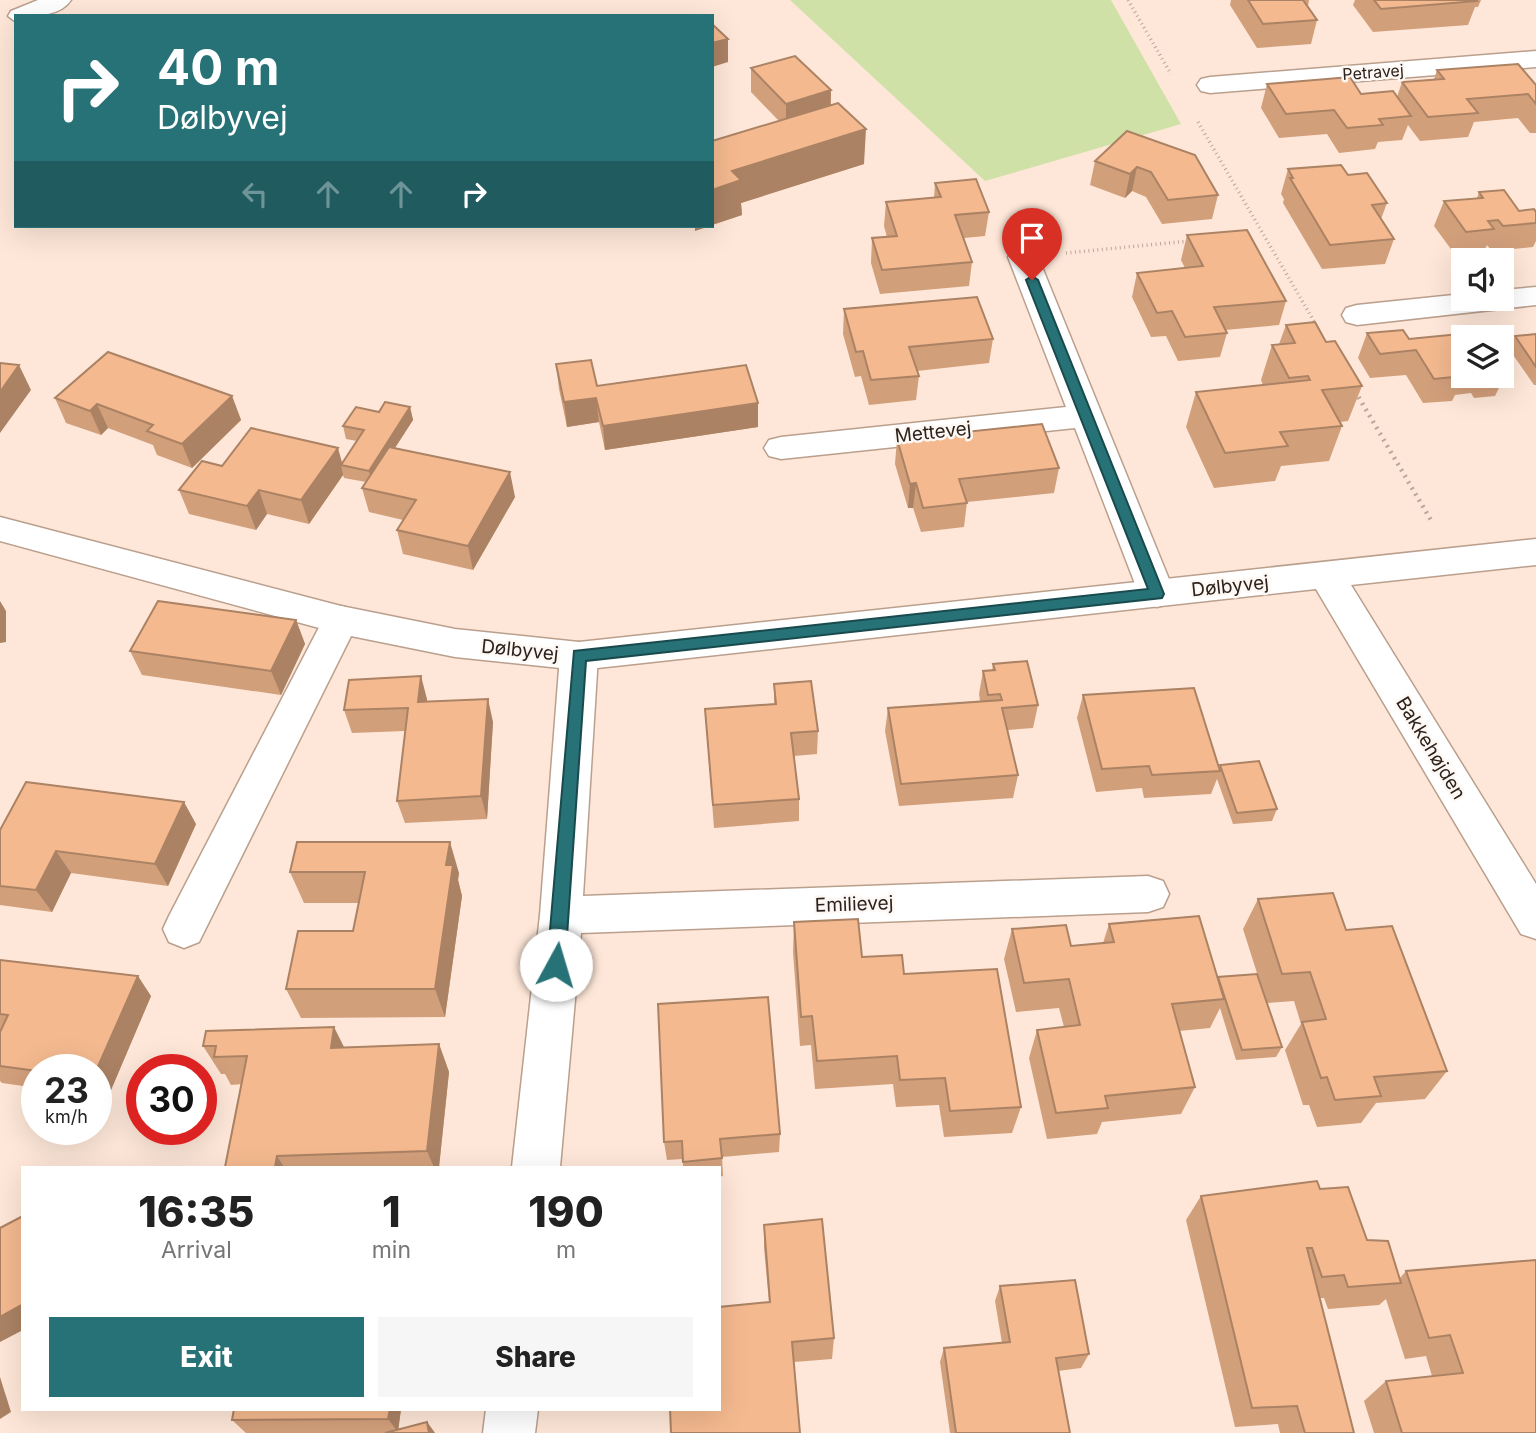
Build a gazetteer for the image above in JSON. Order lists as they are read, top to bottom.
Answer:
{
  "streets": {
    "street": [
      "Petravej",
      "Mettevej",
      "Dølbyvej",
      "Bakkehøjden",
      "Emilievej"
    ]
  },
  "crossings": [
    ["Dølbyvej", "Bakkehøjden"]
  ],
  "page": {
    "turn": ["40 m", "Dølbyvej"],
    "speed": "23 km/h",
    "limit": "30",
    "eta": [
      "16:35",
      "Arrival",
      "1",
      "min",
      "190",
      "m"
    ],
    "buttons": ["Exit", "Share"]
  }
}
